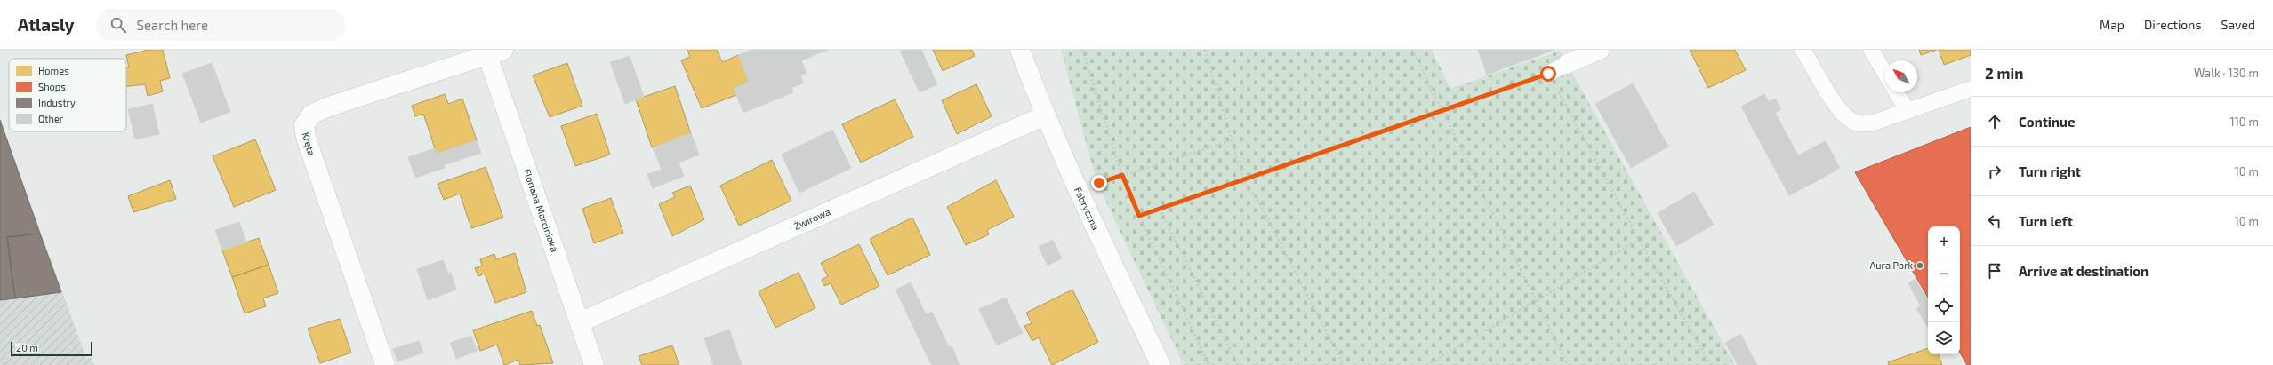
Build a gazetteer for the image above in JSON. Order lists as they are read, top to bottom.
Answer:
{
  "streets": {
    "street": [
      "Kręta",
      "Fabryczna",
      "Floriana Marciniaka",
      "Żwirowa"
    ]
  },
  "crossings": [
    ["Kręta", "Floriana Marciniaka"],
    ["Fabryczna", "Żwirowa"],
    ["Floriana Marciniaka", "Żwirowa"]
  ],
  "places": ["Aura Park"],
  "legend": [
    "Homes",
    "Shops",
    "Industry",
    "Other"
  ],
  "scale_bar": "20 m",
  "north": "top left",
  "page": {
    "header": "Atlasly",
    "search": "Search here",
    "nav": ["Map", "Directions", "Saved"],
    "heading": ["2 min", "Walk · 130 m"],
    "list": [
      ["Continue", "110 m"],
      ["Turn right", "10 m"],
      ["Turn left", "10 m"],
      "Arrive at destination"
    ],
    "map_buttons": ["+", "−"],
    "scale": "20 m"
  }
}
